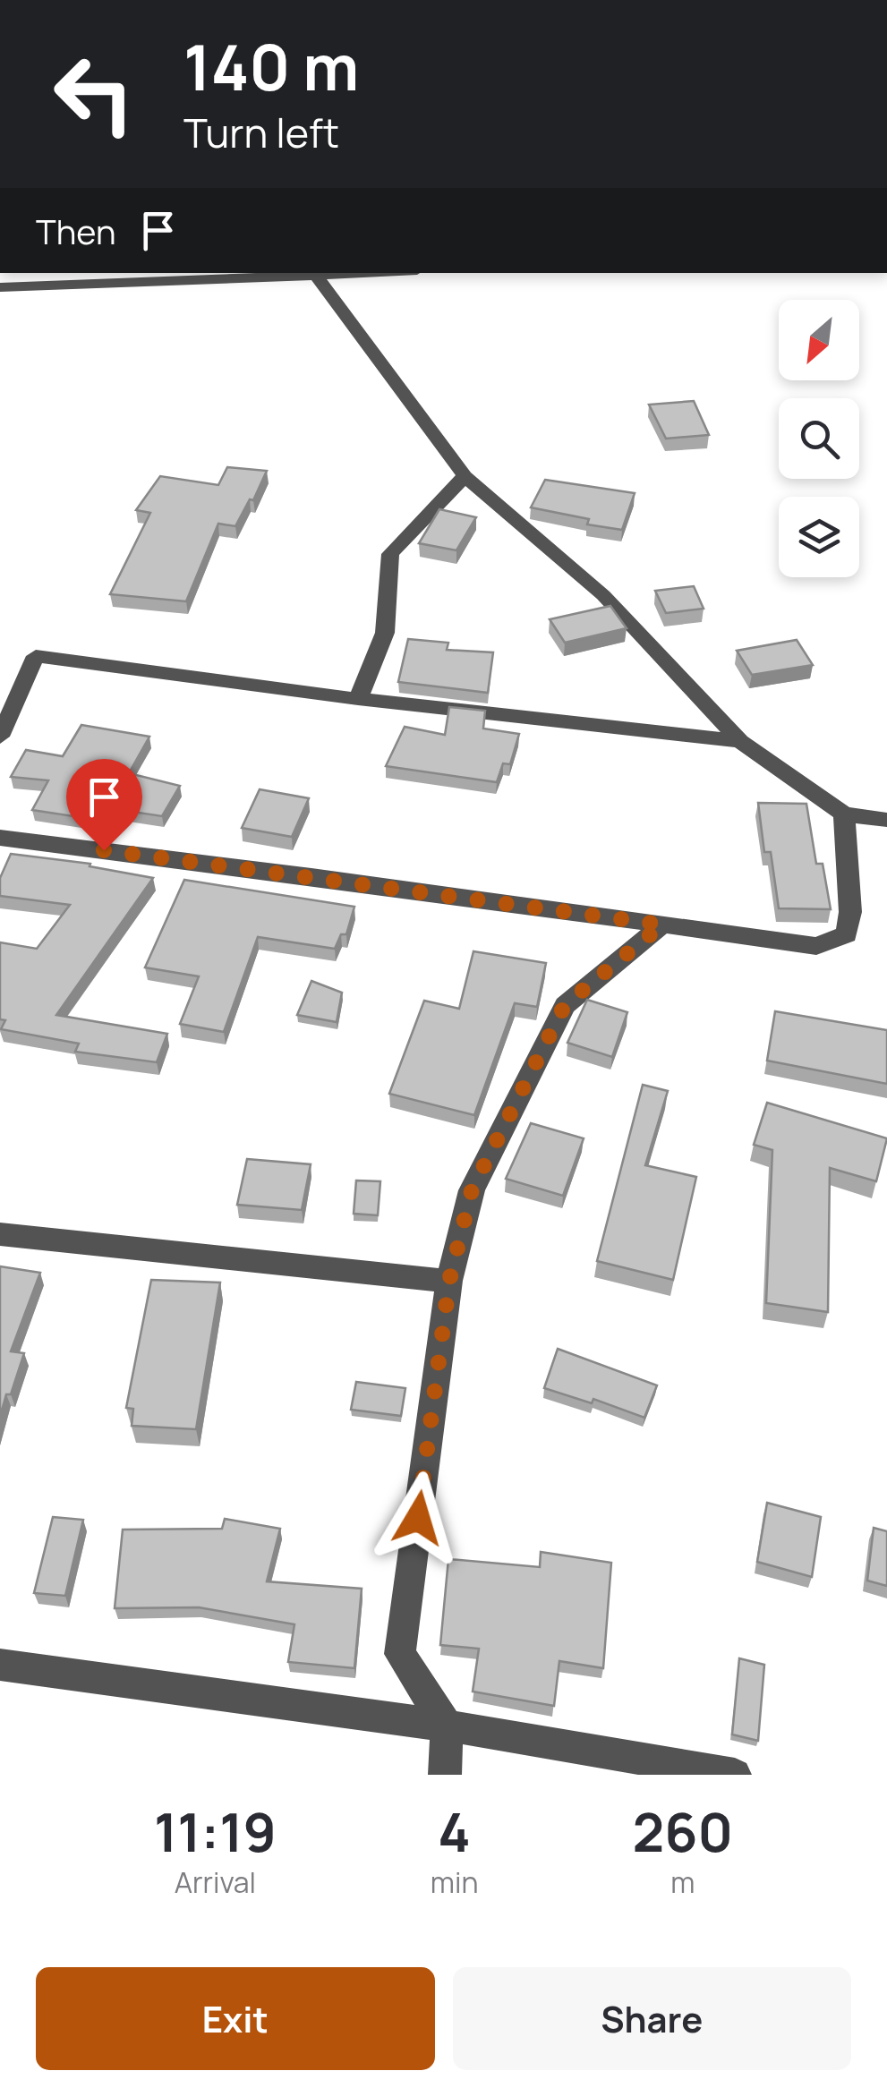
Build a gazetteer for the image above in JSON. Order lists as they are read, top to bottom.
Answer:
{
  "north": "bottom left",
  "page": {
    "turn": ["140 m", "Turn left"],
    "then": "Then",
    "eta": [
      "11:19",
      "Arrival",
      "4",
      "min",
      "260",
      "m"
    ],
    "buttons": ["Exit", "Share"]
  }
}
